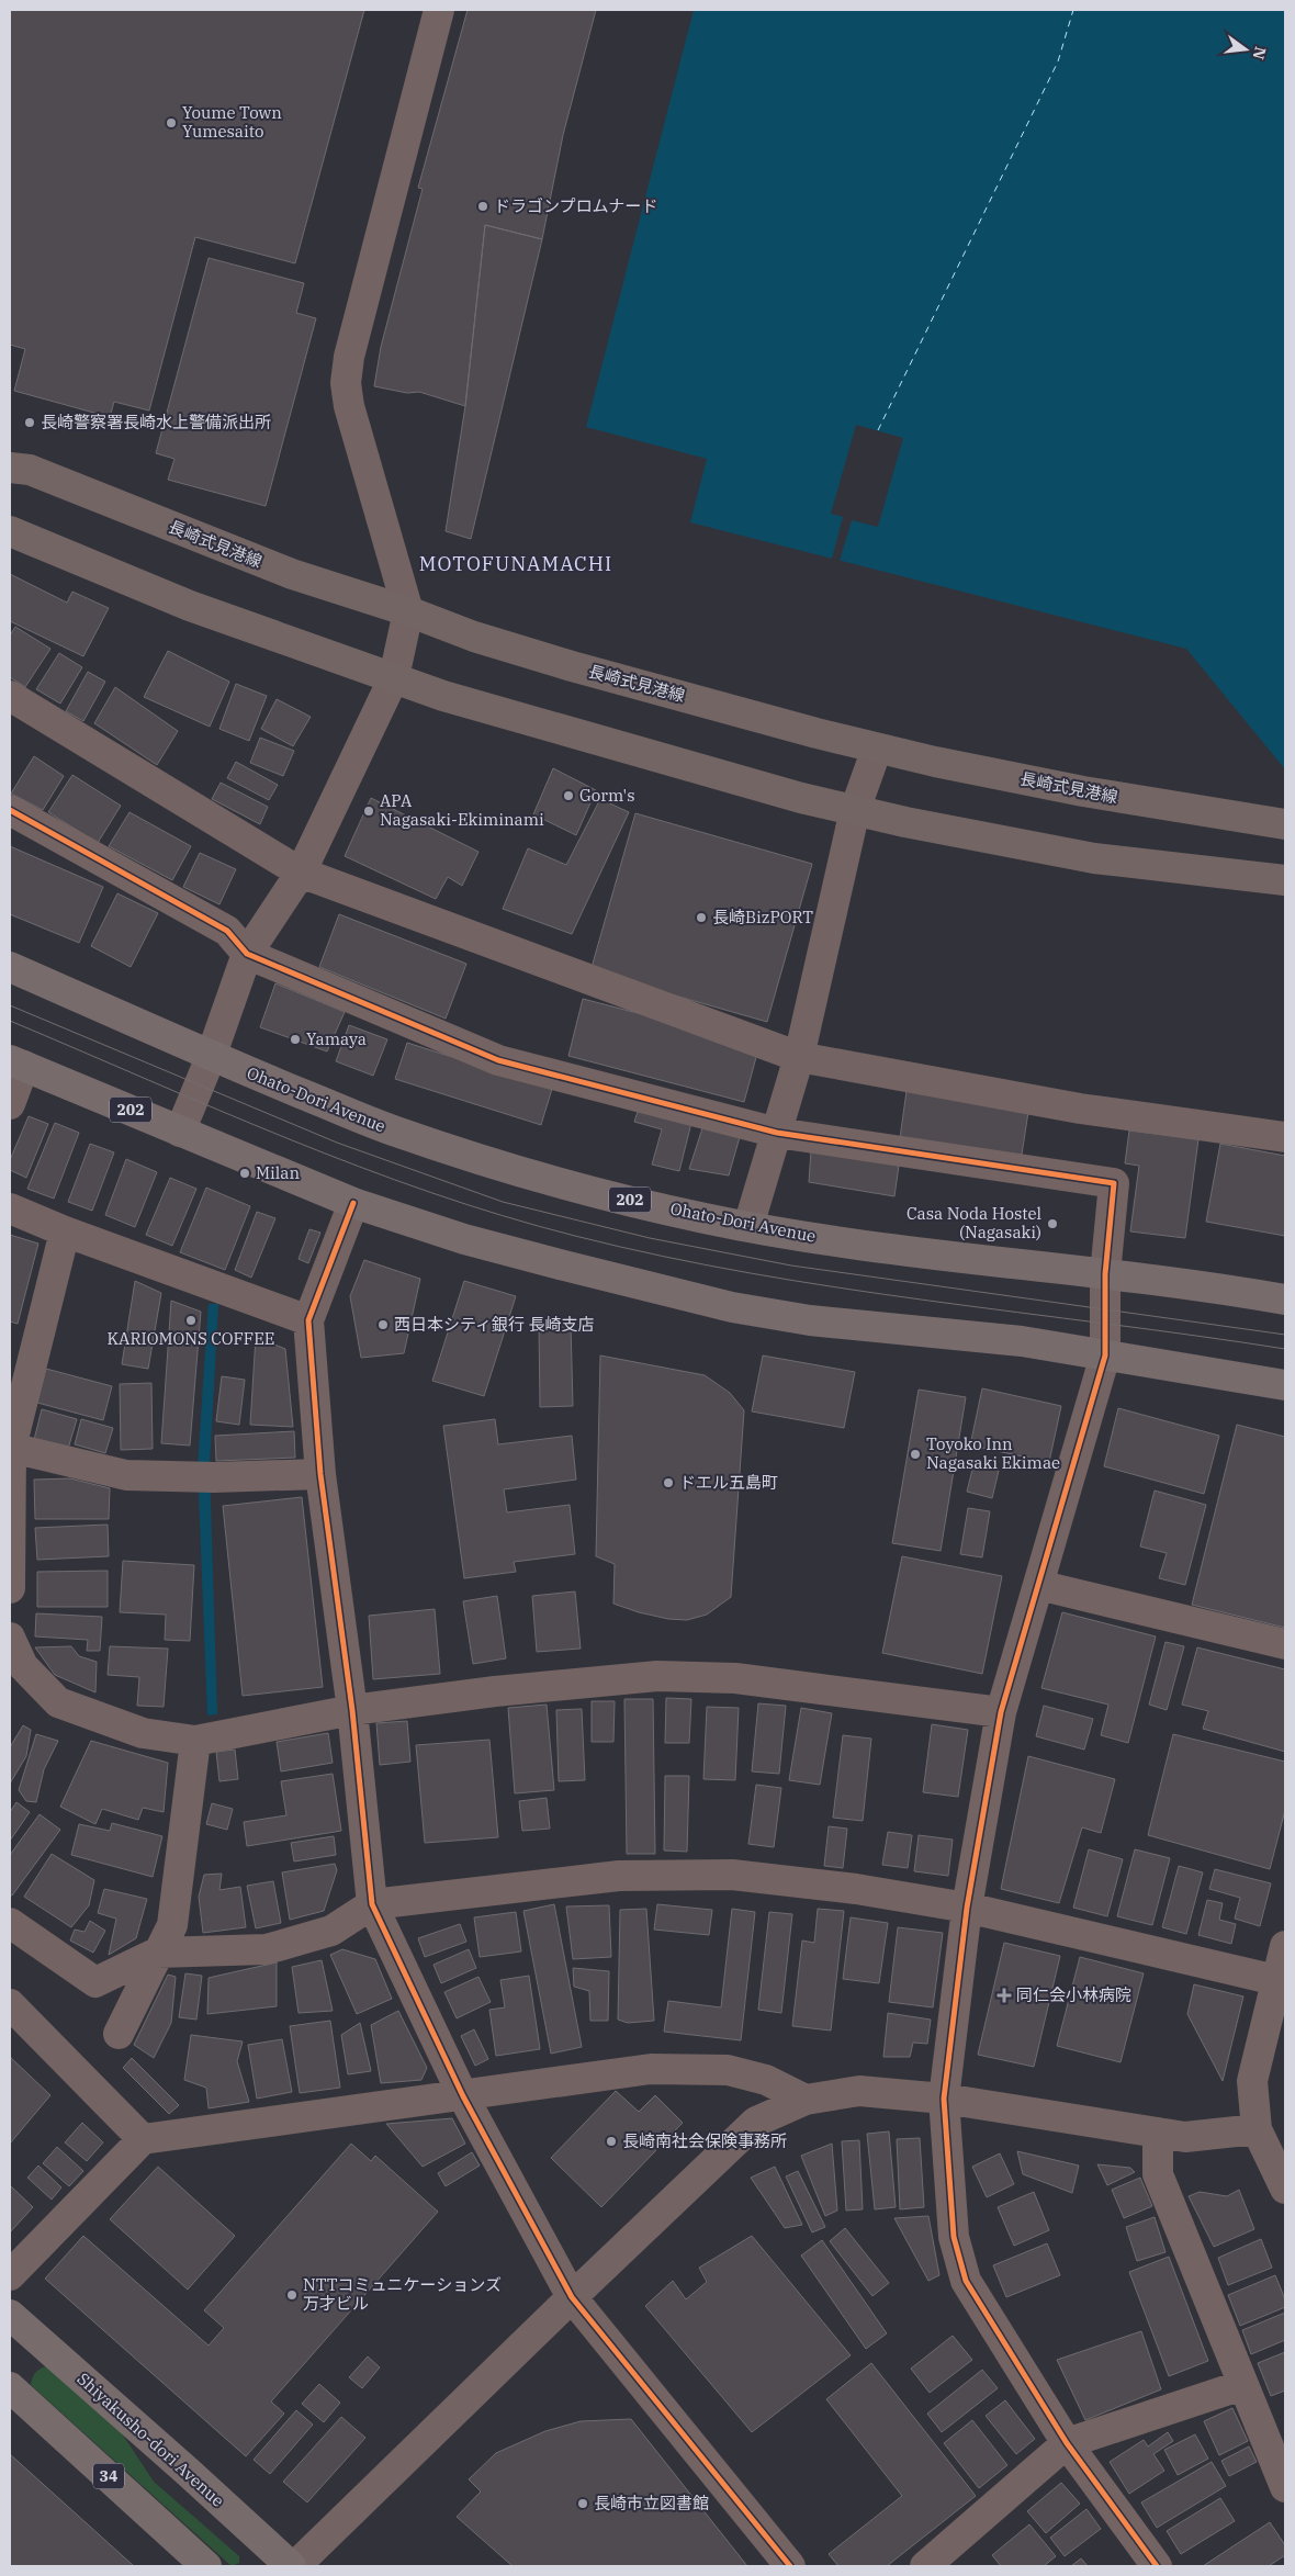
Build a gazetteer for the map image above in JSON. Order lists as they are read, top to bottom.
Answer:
{
  "streets": {
    "highway": [
      "Ohato-Dori Avenue",
      "202",
      "Shiyakusho-dori Avenue",
      "34"
    ],
    "main road": ["長崎式見港線"]
  },
  "districts": ["MOTOFUNAMACHI"],
  "places": {
    "other": [
      "Youme Town Yumesaito",
      "ドラゴンプロムナード",
      "長崎警察署長崎水上警備派出所",
      "Gorm's",
      "APA Nagasaki-Ekiminami",
      "長崎BizPORT",
      "Yamaya",
      "Milan",
      "Casa Noda Hostel (Nagasaki)",
      "KARIOMONS COFFEE",
      "西日本シティ銀行 長崎支店",
      "Toyoko Inn Nagasaki Ekimae",
      "ドエル五島町",
      "長崎南社会保険事務所",
      "NTTコミュニケーションズ 万才ビル",
      "長崎市立図書館"
    ],
    "health": ["同仁会小林病院"]
  },
  "north": "right"
}
